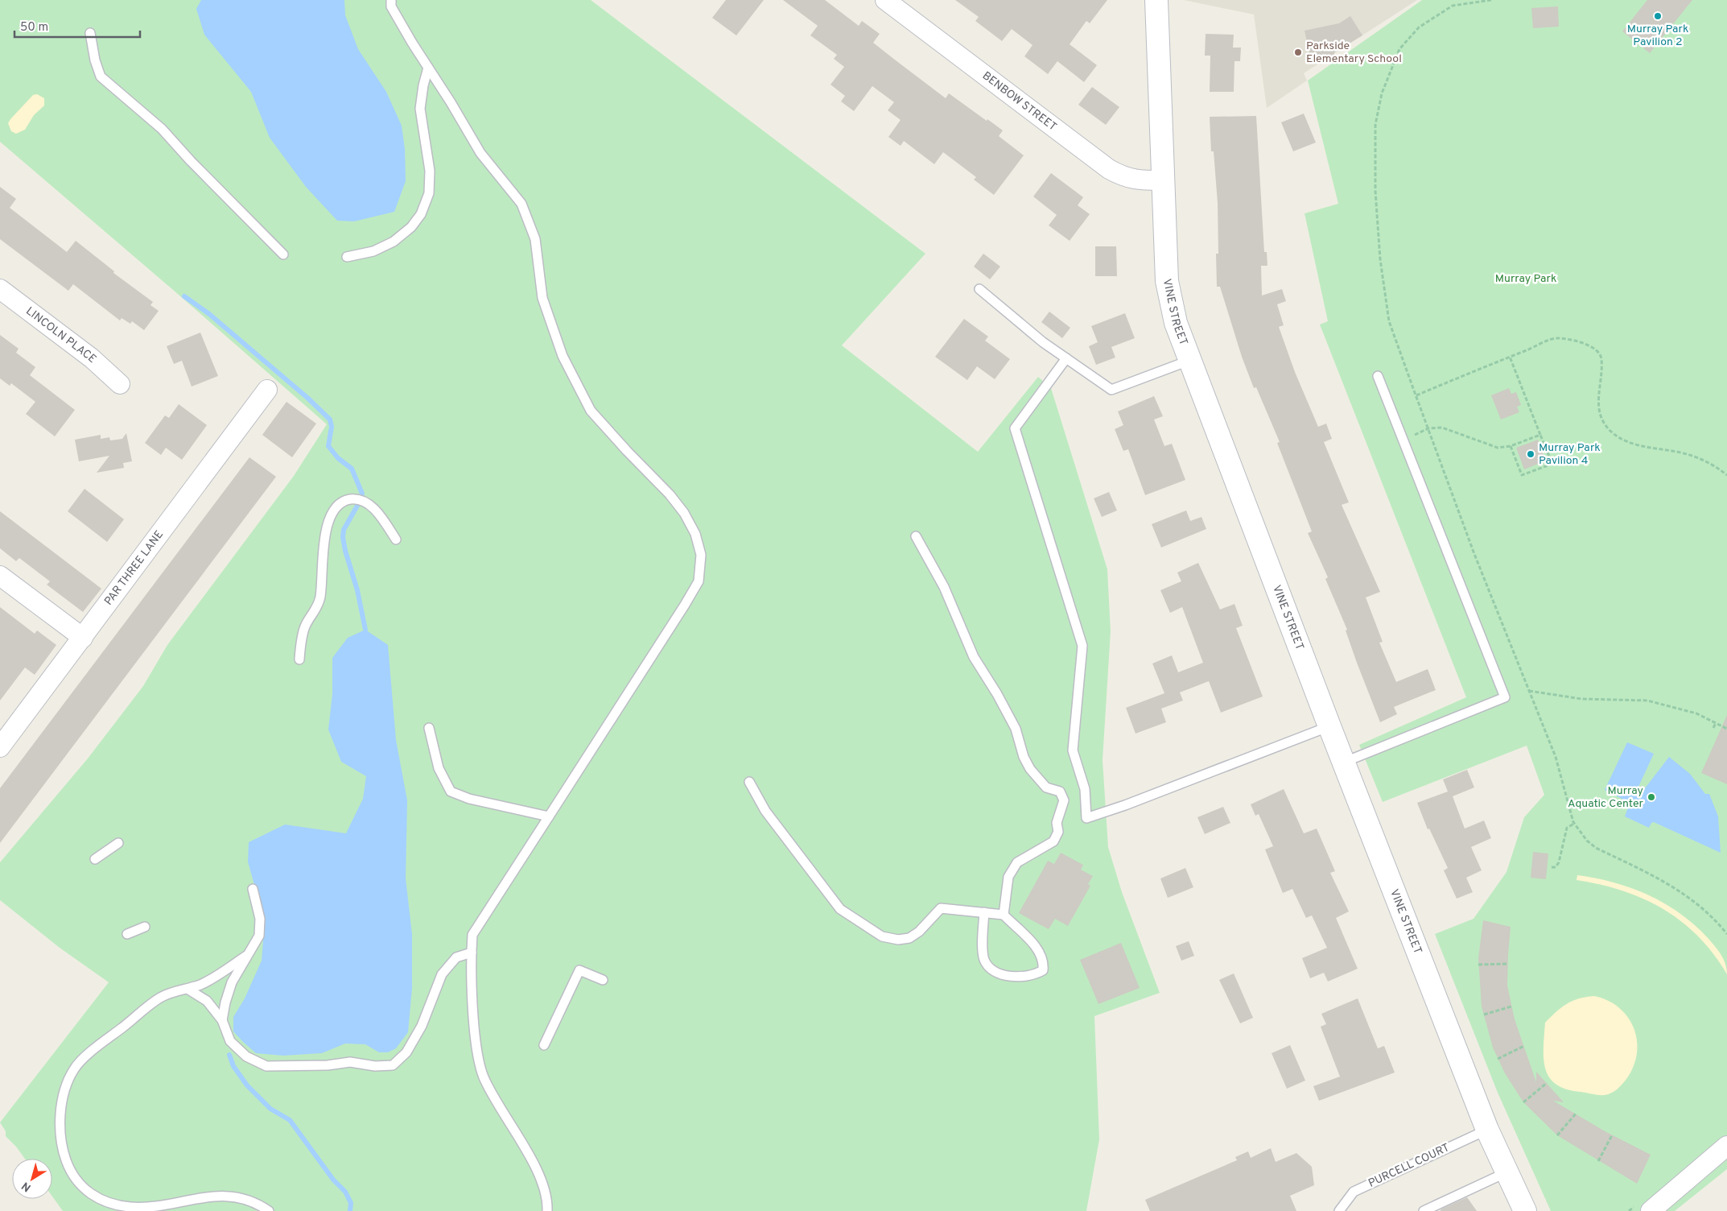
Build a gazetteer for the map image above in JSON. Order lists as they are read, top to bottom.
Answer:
{
  "streets": {
    "street": [
      "BENBOW STREET",
      "VINE STREET",
      "LINCOLN PLACE",
      "PAR THREE LANE"
    ],
    "lane": ["PURCELL COURT"]
  },
  "crossings": [
    ["BENBOW STREET", "VINE STREET"],
    ["VINE STREET", "PURCELL COURT"]
  ],
  "parks": ["Murray Park"],
  "places": [
    "Murray Park Pavilion 2",
    "Parkside Elementary School",
    "Murray Park Pavilion 4",
    "Murray Aquatic Center"
  ],
  "scale_bar": "50 m",
  "north": "bottom left"
}
